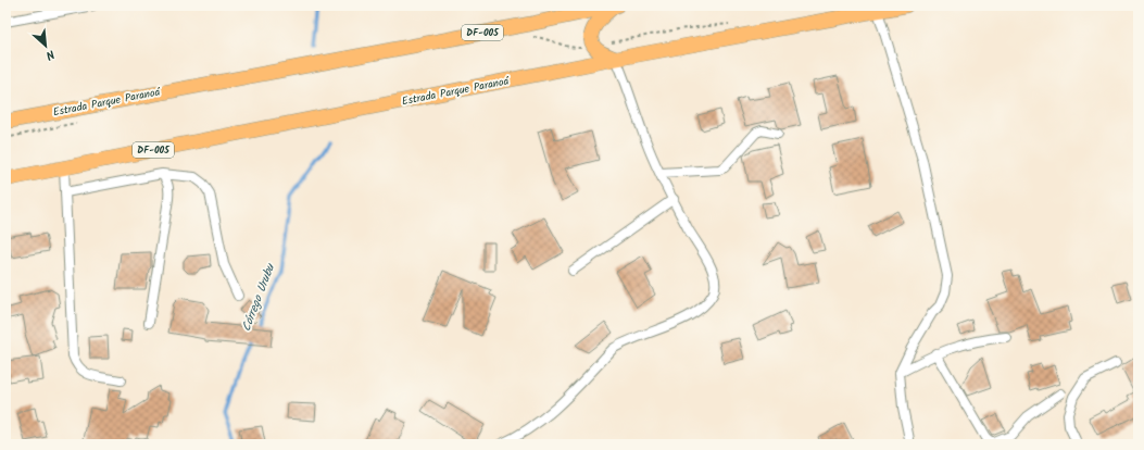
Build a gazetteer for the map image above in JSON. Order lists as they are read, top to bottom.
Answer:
{
  "streets": {
    "main road": ["DF-005", "Estrada Parque Paranoá"]
  },
  "water": ["Córrego Urubu"],
  "north": "bottom right"
}
